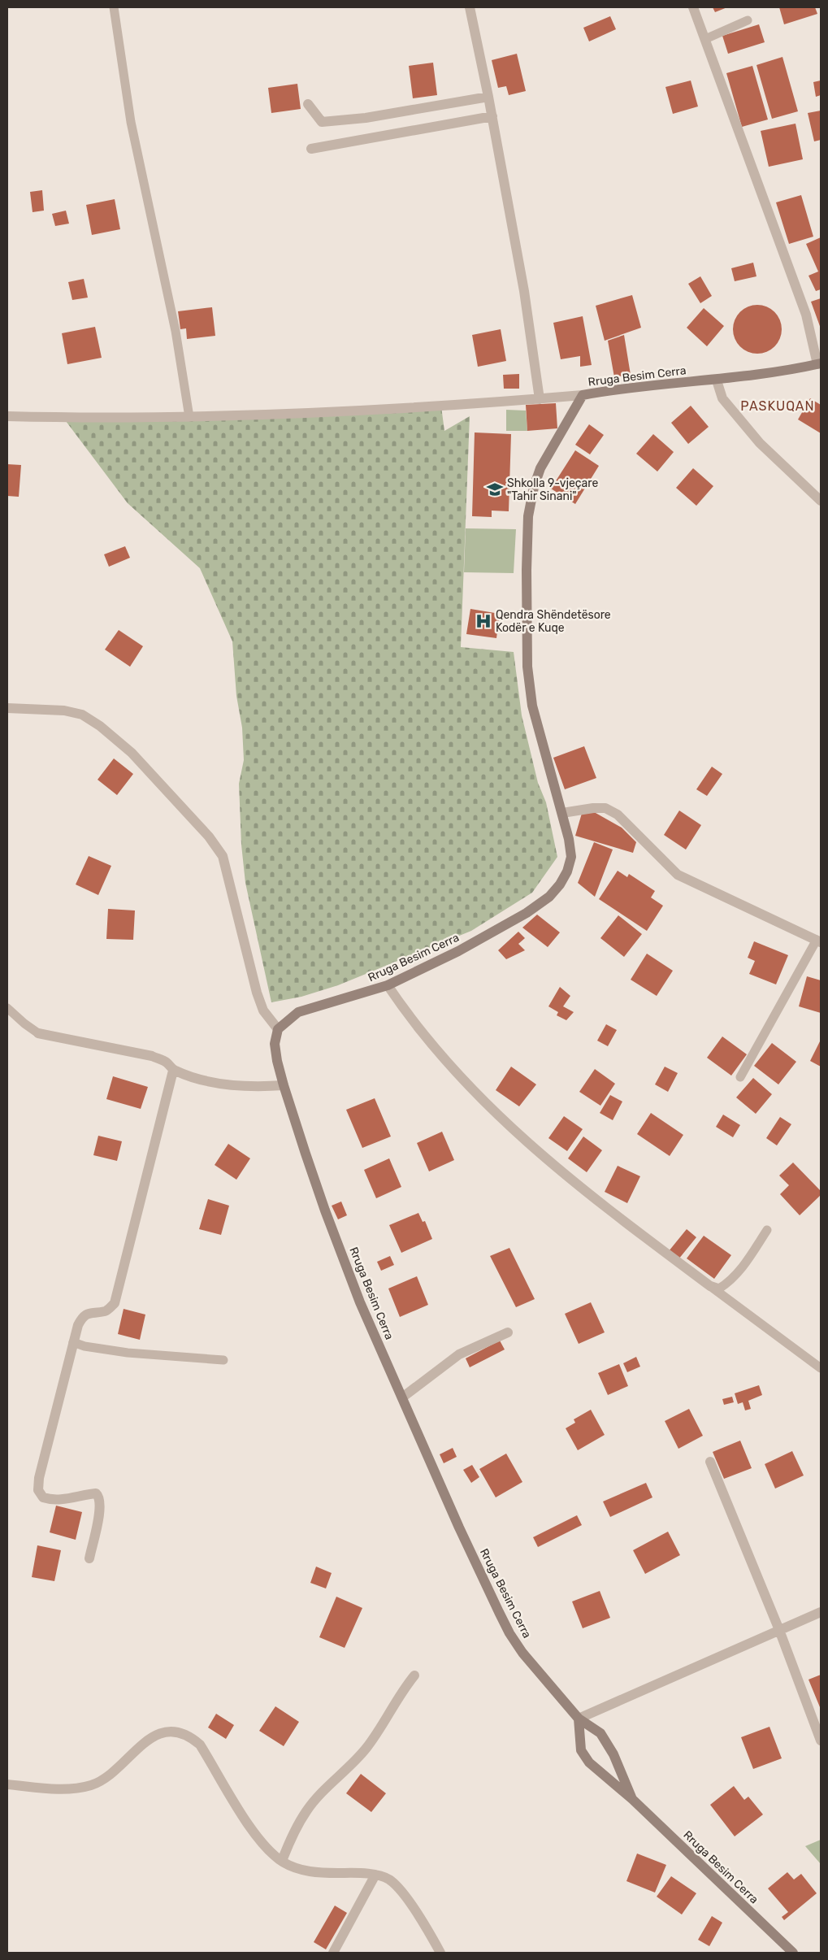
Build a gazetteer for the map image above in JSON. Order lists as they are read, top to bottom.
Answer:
{
  "streets": {
    "street": ["Rruga Besim Cerra"]
  },
  "districts": ["PASKUQAN"],
  "places": {
    "school or university": ["Shkolla 9-vjeçare \"Tahir Sinani\""],
    "hospital": ["Qendra Shëndetësore Kodër e Kuqe"]
  }
}
